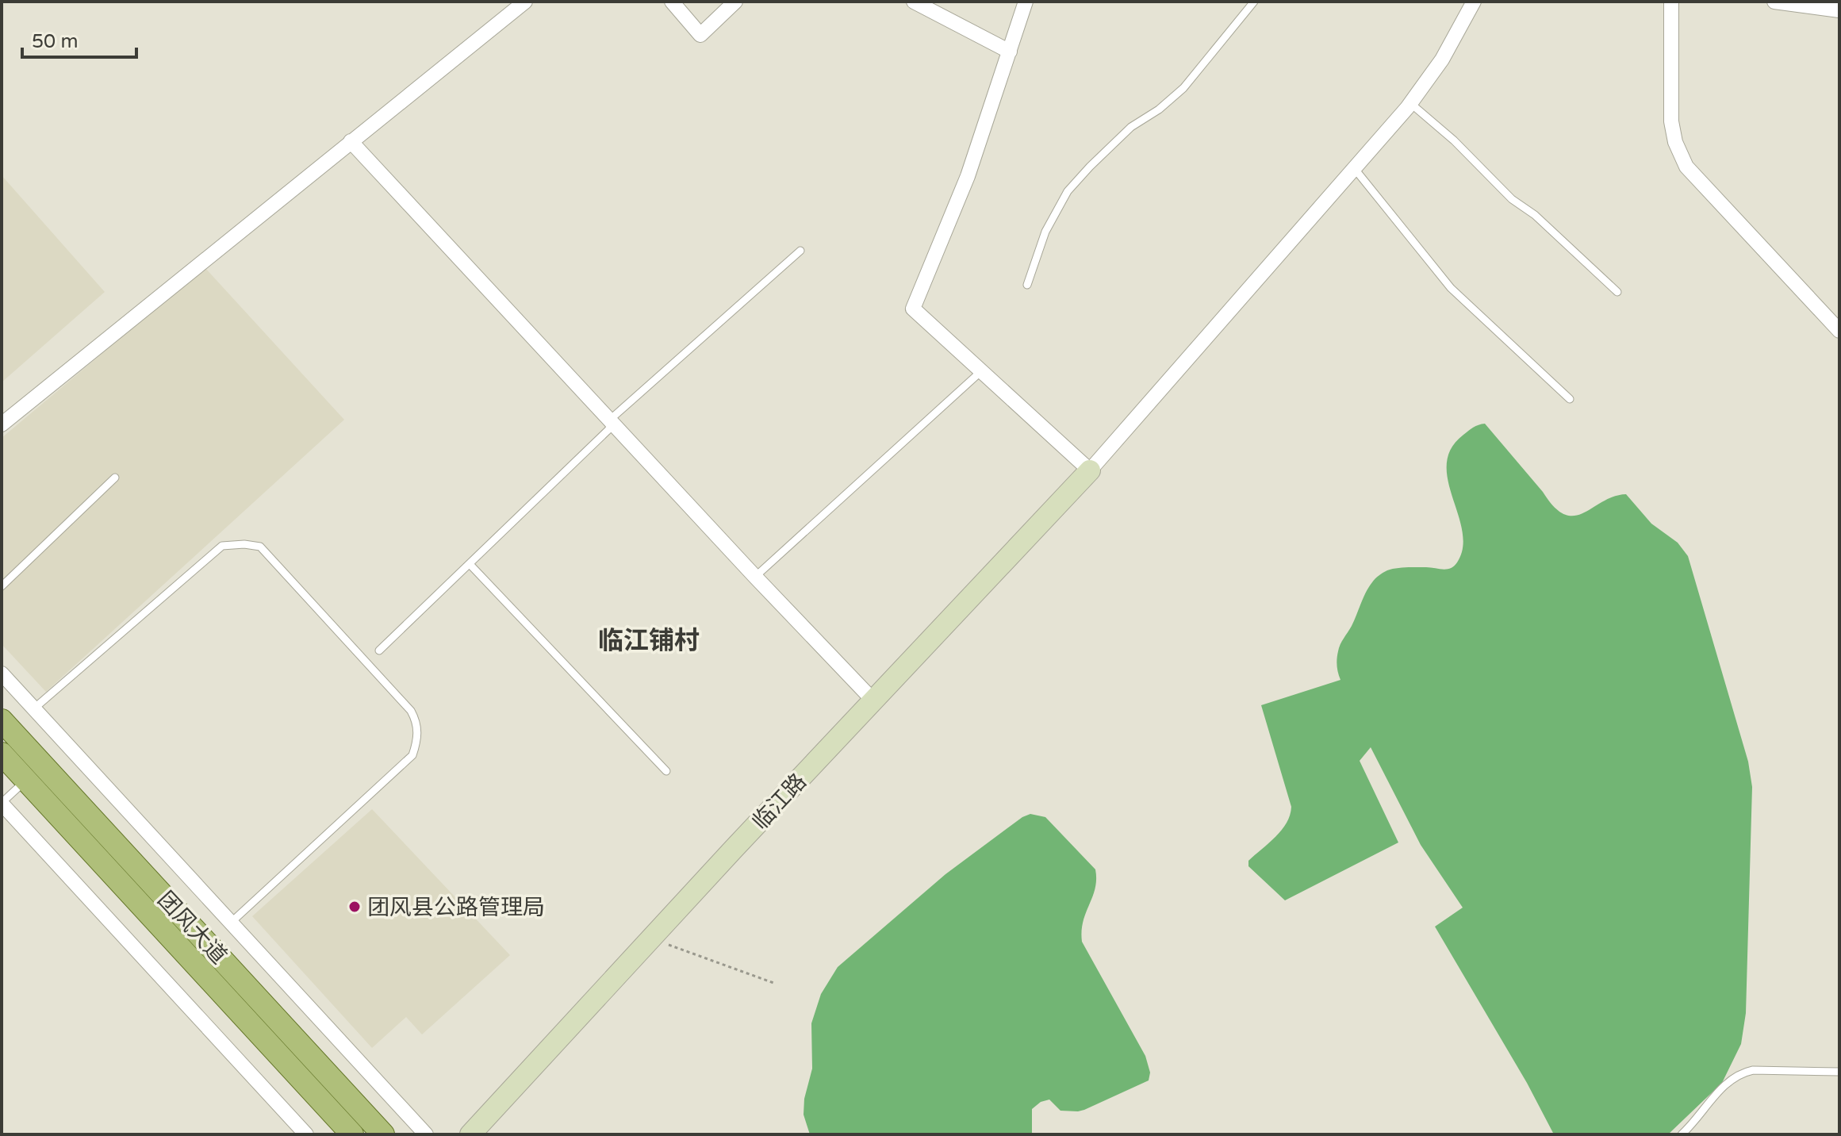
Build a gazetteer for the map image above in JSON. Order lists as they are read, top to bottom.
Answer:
{
  "streets": {
    "main road": ["团风大道"],
    "street": ["临江路"]
  },
  "districts": ["临江铺村"],
  "places": ["团风县公路管理局"],
  "scale_bar": "50 m"
}
